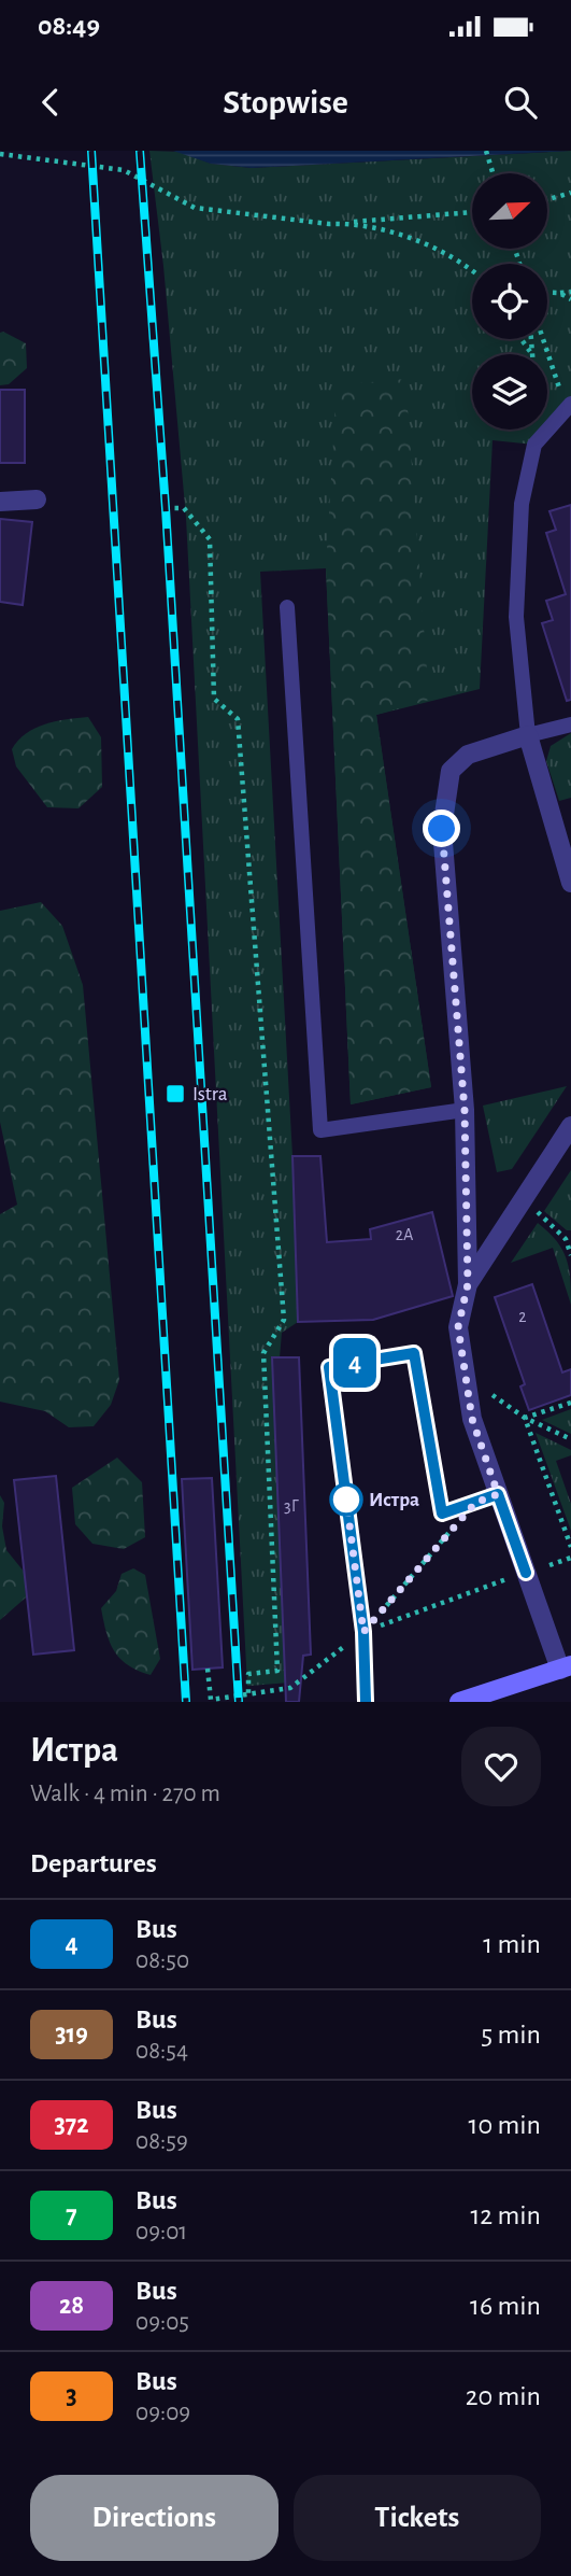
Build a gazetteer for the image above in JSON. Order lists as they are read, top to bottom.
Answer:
{
  "places": {
    "transit": ["Istra"],
    "other": ["Истра"]
  },
  "lines": ["bus line 4"],
  "house_numbers": ["2А", "2", "3Г"],
  "north": "top right",
  "page": {
    "status": "08:49",
    "header": "Stopwise",
    "on_map": "4",
    "heading": [
      ["Истра", "Walk · 4 min · 270 m"],
      "Departures"
    ],
    "list": [
      {
        "mark": "4",
        "name": "Bus",
        "note": "08:50",
        "value": "1 min"
      },
      {
        "mark": "319",
        "name": "Bus",
        "note": "08:54",
        "value": "5 min"
      },
      {
        "mark": "372",
        "name": "Bus",
        "note": "08:59",
        "value": "10 min"
      },
      {
        "mark": "7",
        "name": "Bus",
        "note": "09:01",
        "value": "12 min"
      },
      {
        "mark": "28",
        "name": "Bus",
        "note": "09:05",
        "value": "16 min"
      },
      {
        "mark": "3",
        "name": "Bus",
        "note": "09:09",
        "value": "20 min"
      }
    ],
    "buttons": ["Directions", "Tickets"]
  }
}
